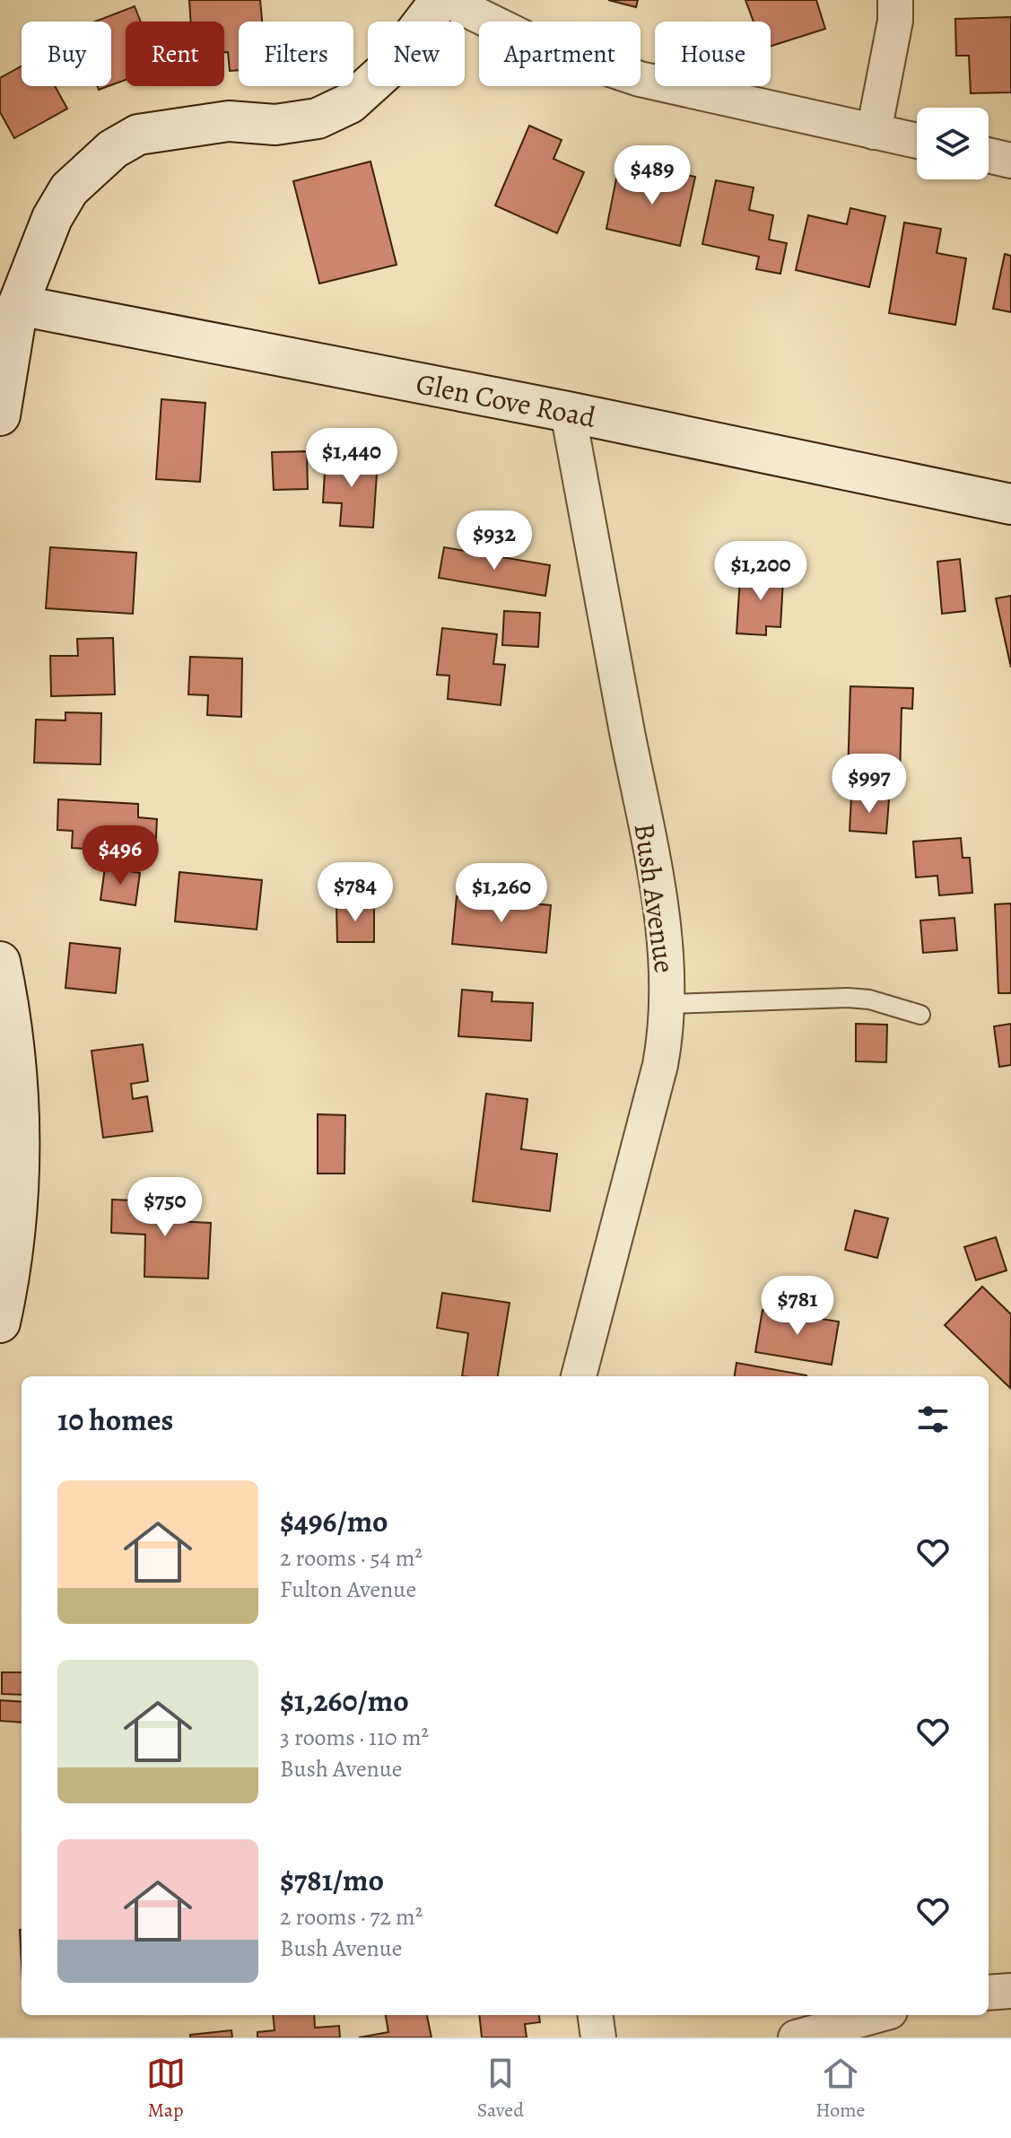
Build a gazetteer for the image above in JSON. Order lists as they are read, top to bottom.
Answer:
{
  "streets": {
    "street": ["Glen Cove Road", "Bush Avenue"]
  },
  "crossings": [
    ["Glen Cove Road", "Bush Avenue"]
  ],
  "page": {
    "chip": [
      "Buy",
      "Rent",
      "Filters",
      "New",
      "Apartment",
      "House"
    ],
    "price": [
      "$489",
      "$1,440",
      "$932",
      "$1,200",
      "$997",
      "$496",
      "$784",
      "$1,260",
      "$750",
      "$781"
    ],
    "heading": "10 homes",
    "list": [
      {
        "name": "$496/mo",
        "note": "2 rooms · 54 m² · Fulton Avenue"
      },
      {
        "name": "$1,260/mo",
        "note": "3 rooms · 110 m² · Bush Avenue"
      },
      {
        "name": "$781/mo",
        "note": "2 rooms · 72 m² · Bush Avenue"
      }
    ],
    "tabs": ["Map", "Saved", "Home"]
  }
}
